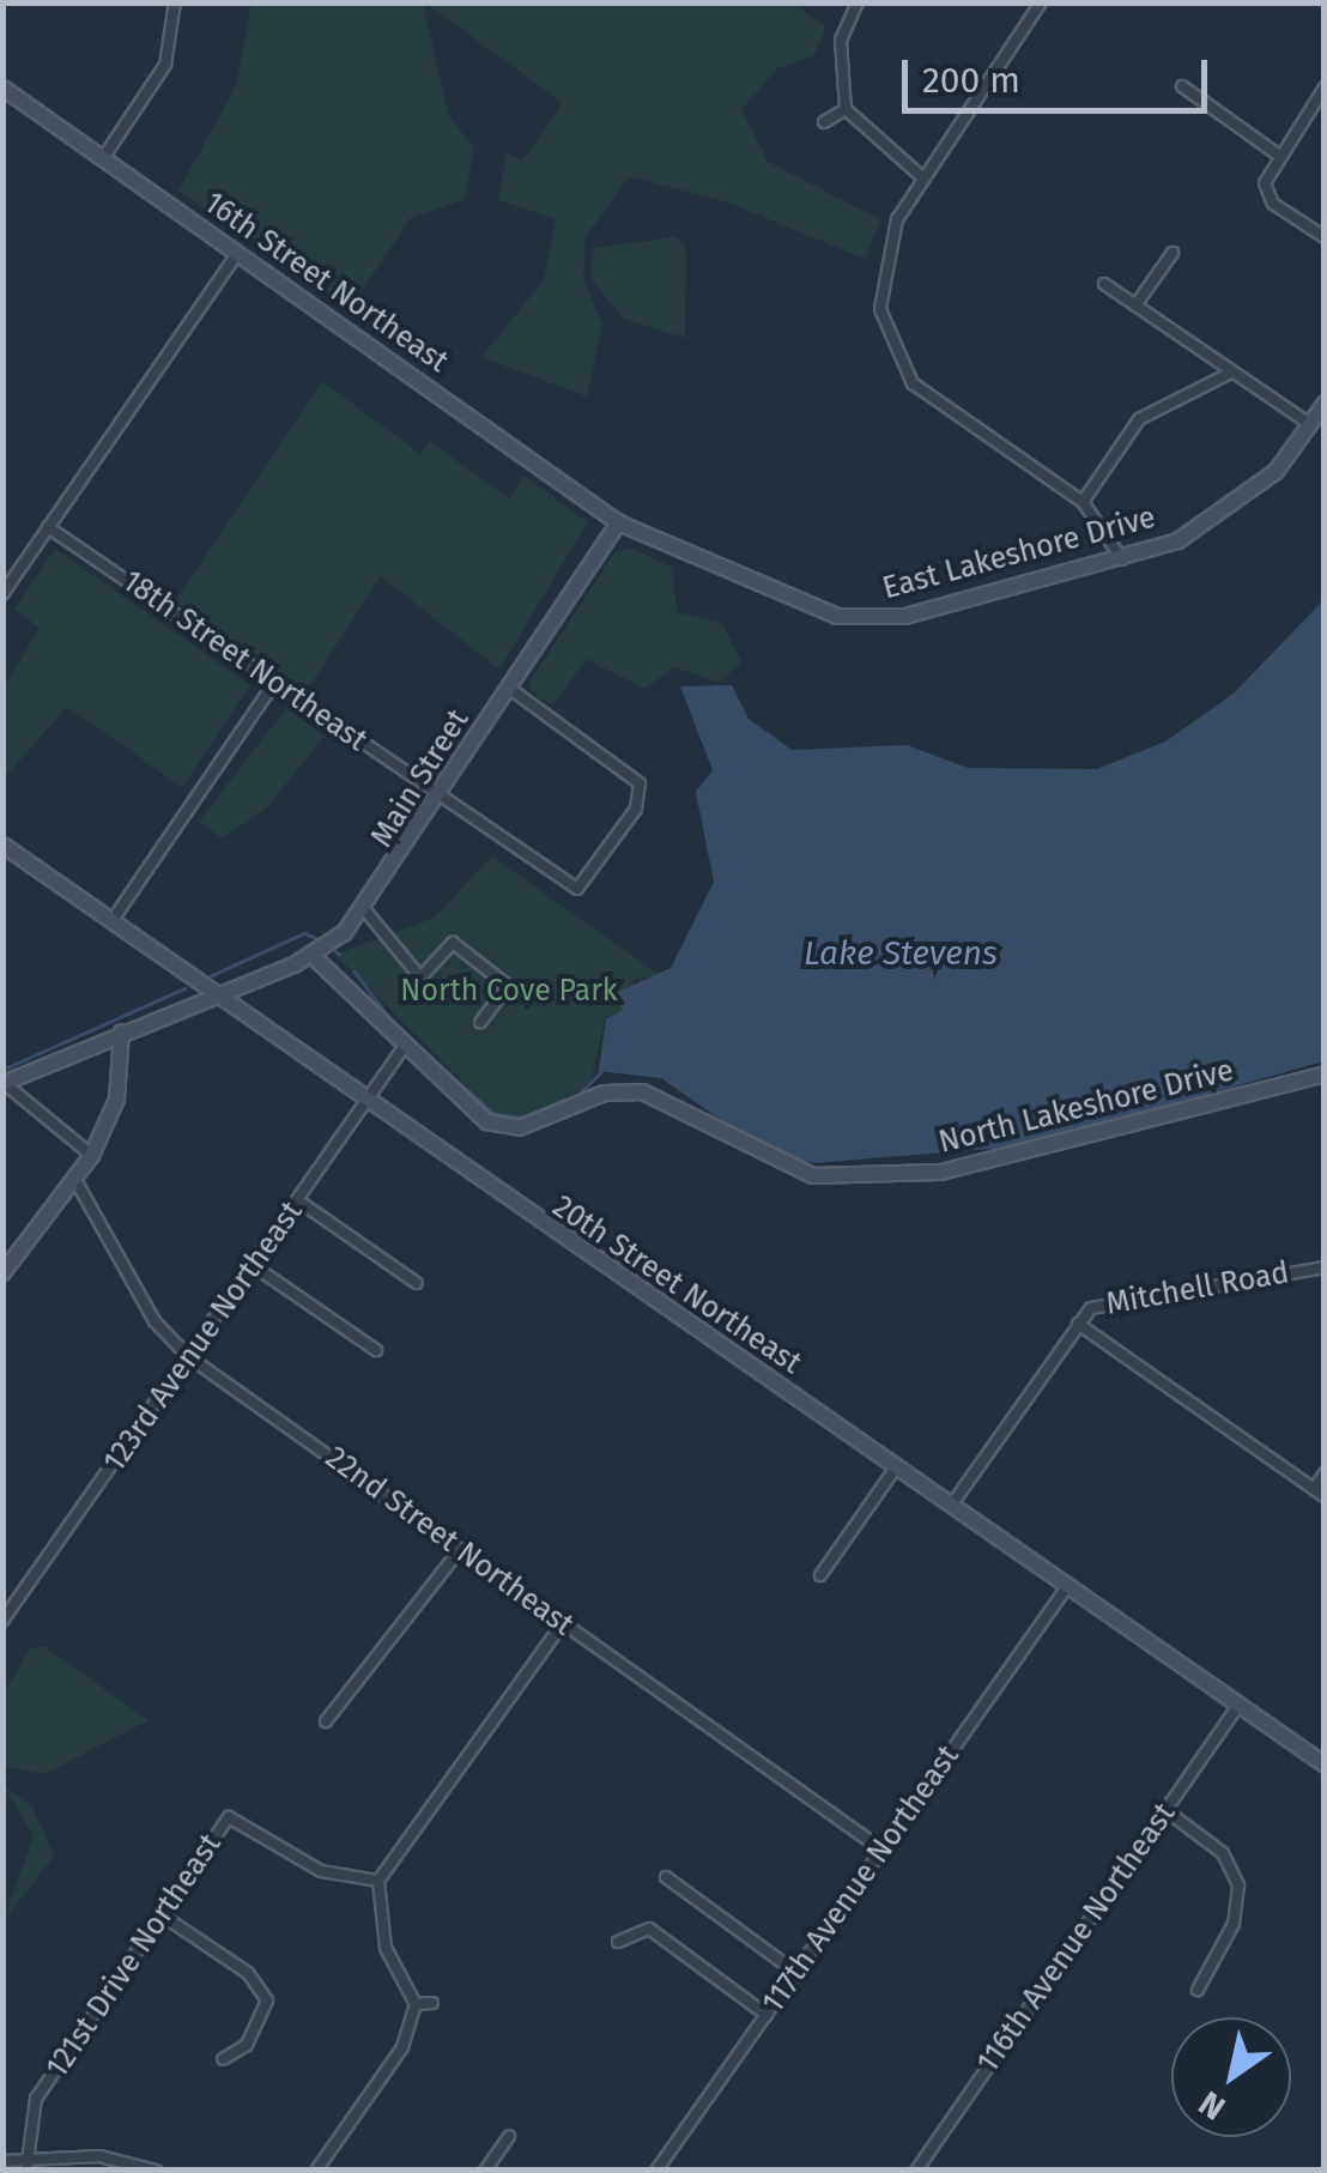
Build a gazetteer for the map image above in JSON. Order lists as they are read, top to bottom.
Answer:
{
  "streets": {
    "main road": [
      "16th Street Northeast",
      "East Lakeshore Drive",
      "Main Street",
      "North Lakeshore Drive",
      "20th Street Northeast"
    ],
    "street": [
      "18th Street Northeast",
      "Mitchell Road",
      "123rd Avenue Northeast",
      "22nd Street Northeast",
      "117th Avenue Northeast",
      "116th Avenue Northeast",
      "121st Drive Northeast"
    ]
  },
  "crossings": [
    ["16th Street Northeast", "East Lakeshore Drive"],
    ["16th Street Northeast", "Main Street"],
    ["East Lakeshore Drive", "Main Street"],
    ["18th Street Northeast", "Main Street"],
    ["Main Street", "North Lakeshore Drive"],
    ["Main Street", "20th Street Northeast"],
    ["North Lakeshore Drive", "123rd Avenue Northeast"],
    ["20th Street Northeast", "123rd Avenue Northeast"],
    ["20th Street Northeast", "117th Avenue Northeast"],
    ["20th Street Northeast", "116th Avenue Northeast"],
    ["123rd Avenue Northeast", "22nd Street Northeast"],
    ["22nd Street Northeast", "117th Avenue Northeast"]
  ],
  "water": ["Lake Stevens"],
  "parks": ["North Cove Park"],
  "scale_bar": "200 m",
  "north": "bottom left"
}
